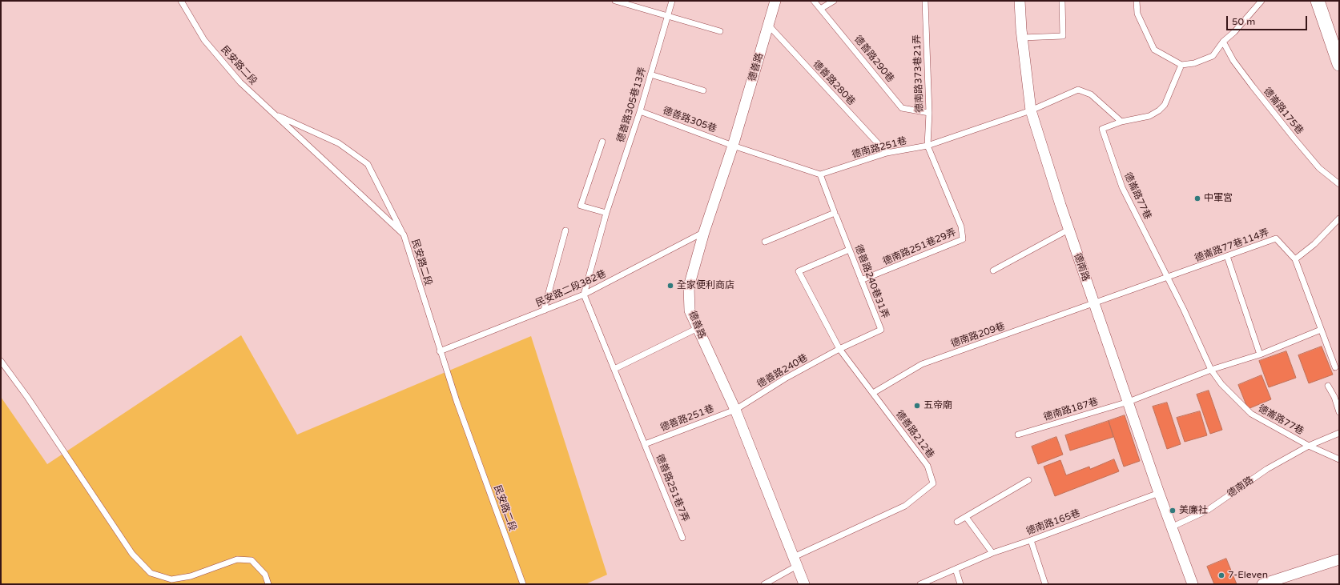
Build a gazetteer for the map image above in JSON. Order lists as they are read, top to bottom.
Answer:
{
  "streets": {
    "street": ["德善路", "德南路"],
    "lane": [
      "德善路290巷",
      "民安路二段",
      "德南路373巷21弄",
      "德善路280巷",
      "德善路305巷13弄",
      "德崙路175巷",
      "德善路305巷",
      "德南路251巷",
      "德崙路77巷",
      "德崙路77巷114弄",
      "德南路251巷29弄",
      "德善路240巷31弄",
      "民安路二段382巷",
      "德南路209巷",
      "德善路240巷",
      "德南路187巷",
      "德善路251巷",
      "德善路212巷",
      "德善路251巷7弄",
      "德南路165巷"
    ]
  },
  "crossings": [
    ["德善路290巷", "德南路373巷21弄"],
    ["民安路二段", "民安路二段382巷"],
    ["德善路", "德善路280巷"],
    ["德善路", "德善路305巷"],
    ["德善路", "民安路二段382巷"],
    ["德善路", "德善路240巷"],
    ["德善路", "德善路251巷"],
    ["德善路", "德善路212巷"],
    ["德南路373巷21弄", "德南路251巷"],
    ["德南路373巷21弄", "德南路251巷29弄"],
    ["德善路280巷", "德南路251巷"],
    ["德善路305巷13弄", "德善路305巷"],
    ["德善路305巷13弄", "民安路二段382巷"],
    ["德善路305巷13弄", "德善路251巷7弄"],
    ["德南路251巷", "德崙路77巷"],
    ["德南路251巷", "德南路251巷29弄"],
    ["德南路251巷", "德南路"],
    ["德崙路77巷", "德崙路77巷114弄"],
    ["德崙路77巷", "德南路"],
    ["德崙路77巷", "德南路187巷"],
    ["德崙路77巷114弄", "德南路"],
    ["德崙路77巷114弄", "德南路209巷"],
    ["德南路251巷29弄", "德善路240巷31弄"],
    ["德南路", "德南路209巷"],
    ["德南路", "德南路187巷"],
    ["德南路", "德南路165巷"],
    ["德善路240巷31弄", "德善路240巷"],
    ["德善路240巷31弄", "德善路212巷"],
    ["民安路二段382巷", "德善路251巷7弄"],
    ["德南路209巷", "德善路212巷"],
    ["德善路240巷", "德善路251巷"],
    ["德善路240巷", "德善路212巷"],
    ["德善路251巷", "德善路251巷7弄"]
  ],
  "places": [
    "中軍宮",
    "全家便利商店",
    "五帝廟",
    "美廉社",
    "7-Eleven"
  ],
  "scale_bar": "50 m"
}
